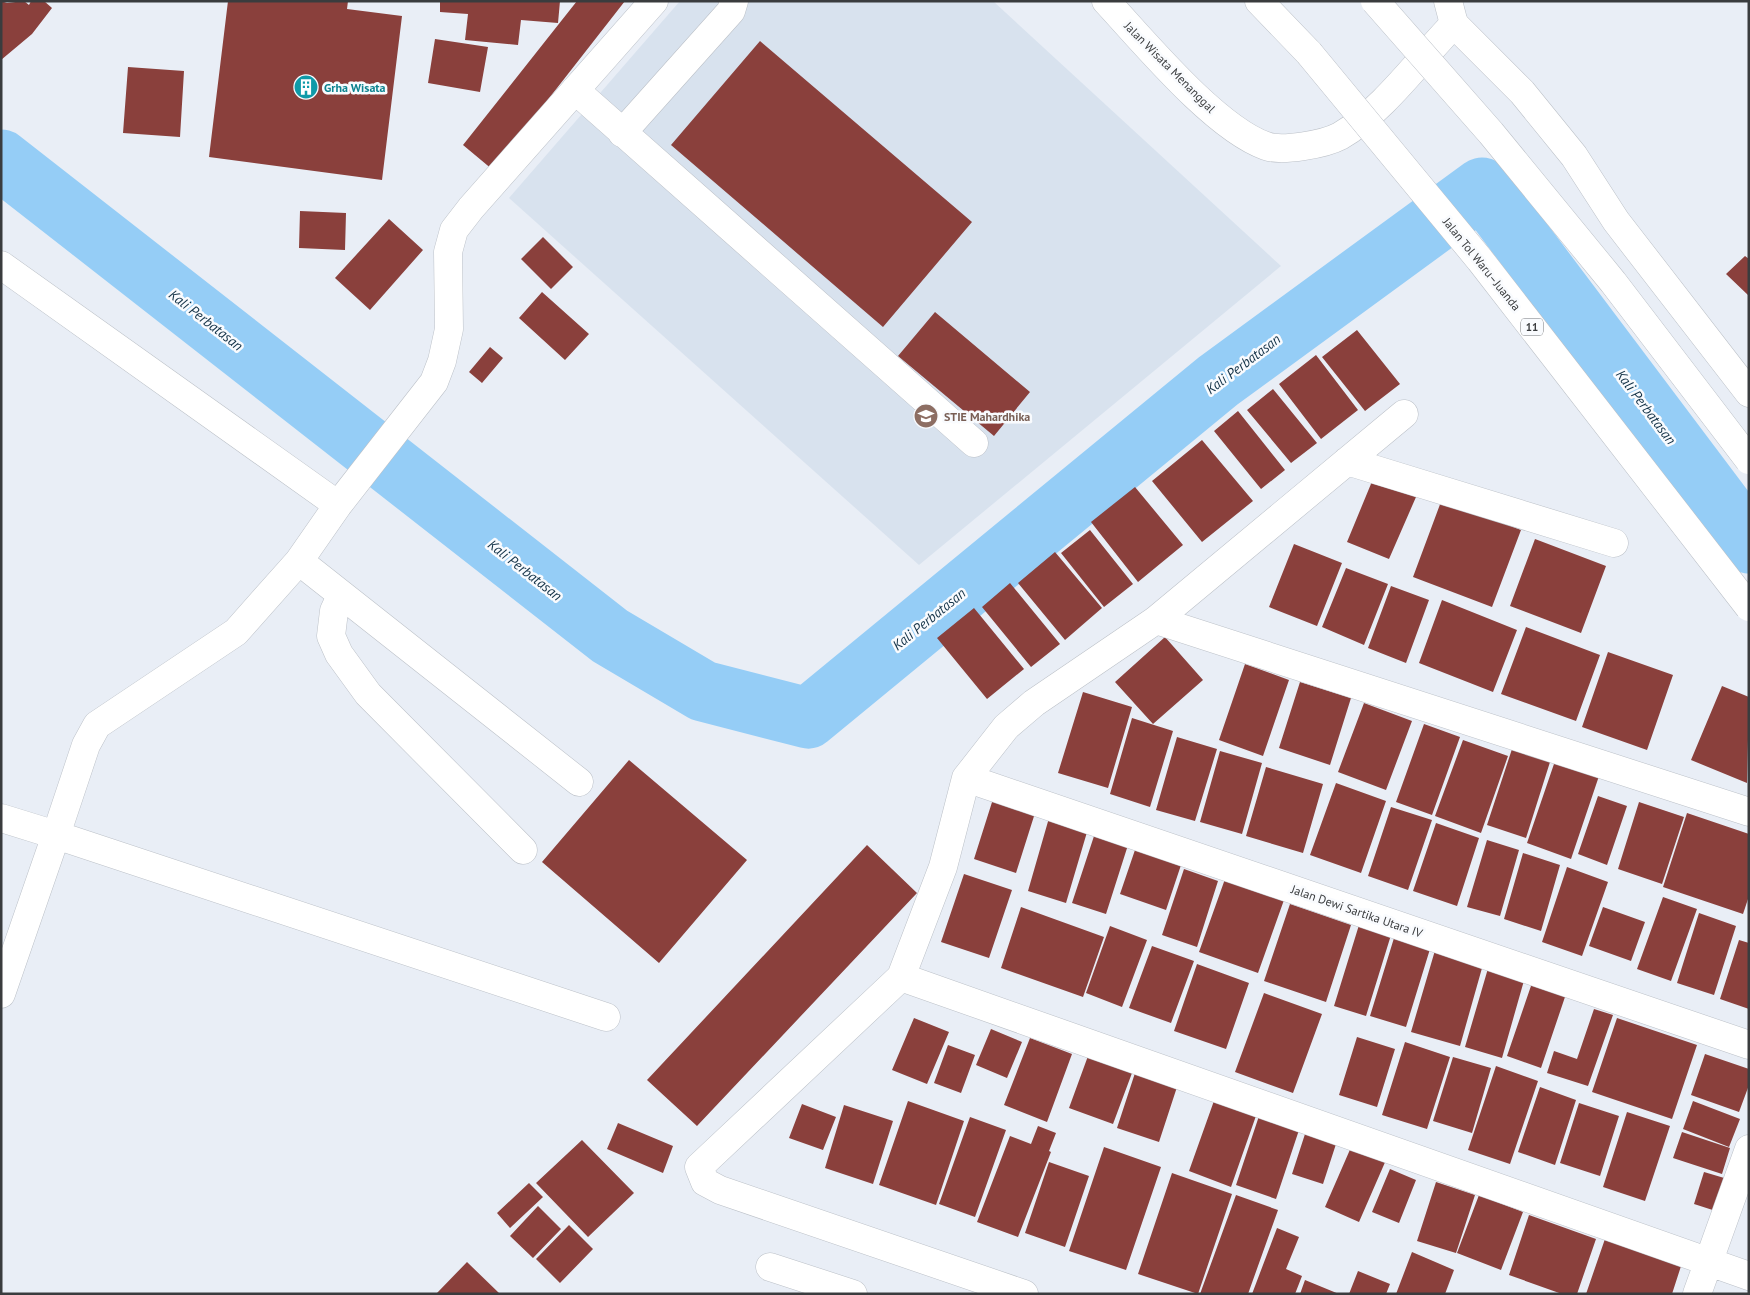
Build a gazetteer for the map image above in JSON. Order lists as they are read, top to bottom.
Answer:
{
  "streets": {
    "main road": [
      "Jalan Wisata Menanggal",
      "Jalan Tol Waru–Juanda",
      "11",
      "Jalan Dewi Sartika Utara IV"
    ]
  },
  "water": ["Kali Perbatasan"],
  "places": {
    "building": ["Grha Wisata"],
    "school or university": ["STIE Mahardhika"]
  }
}
